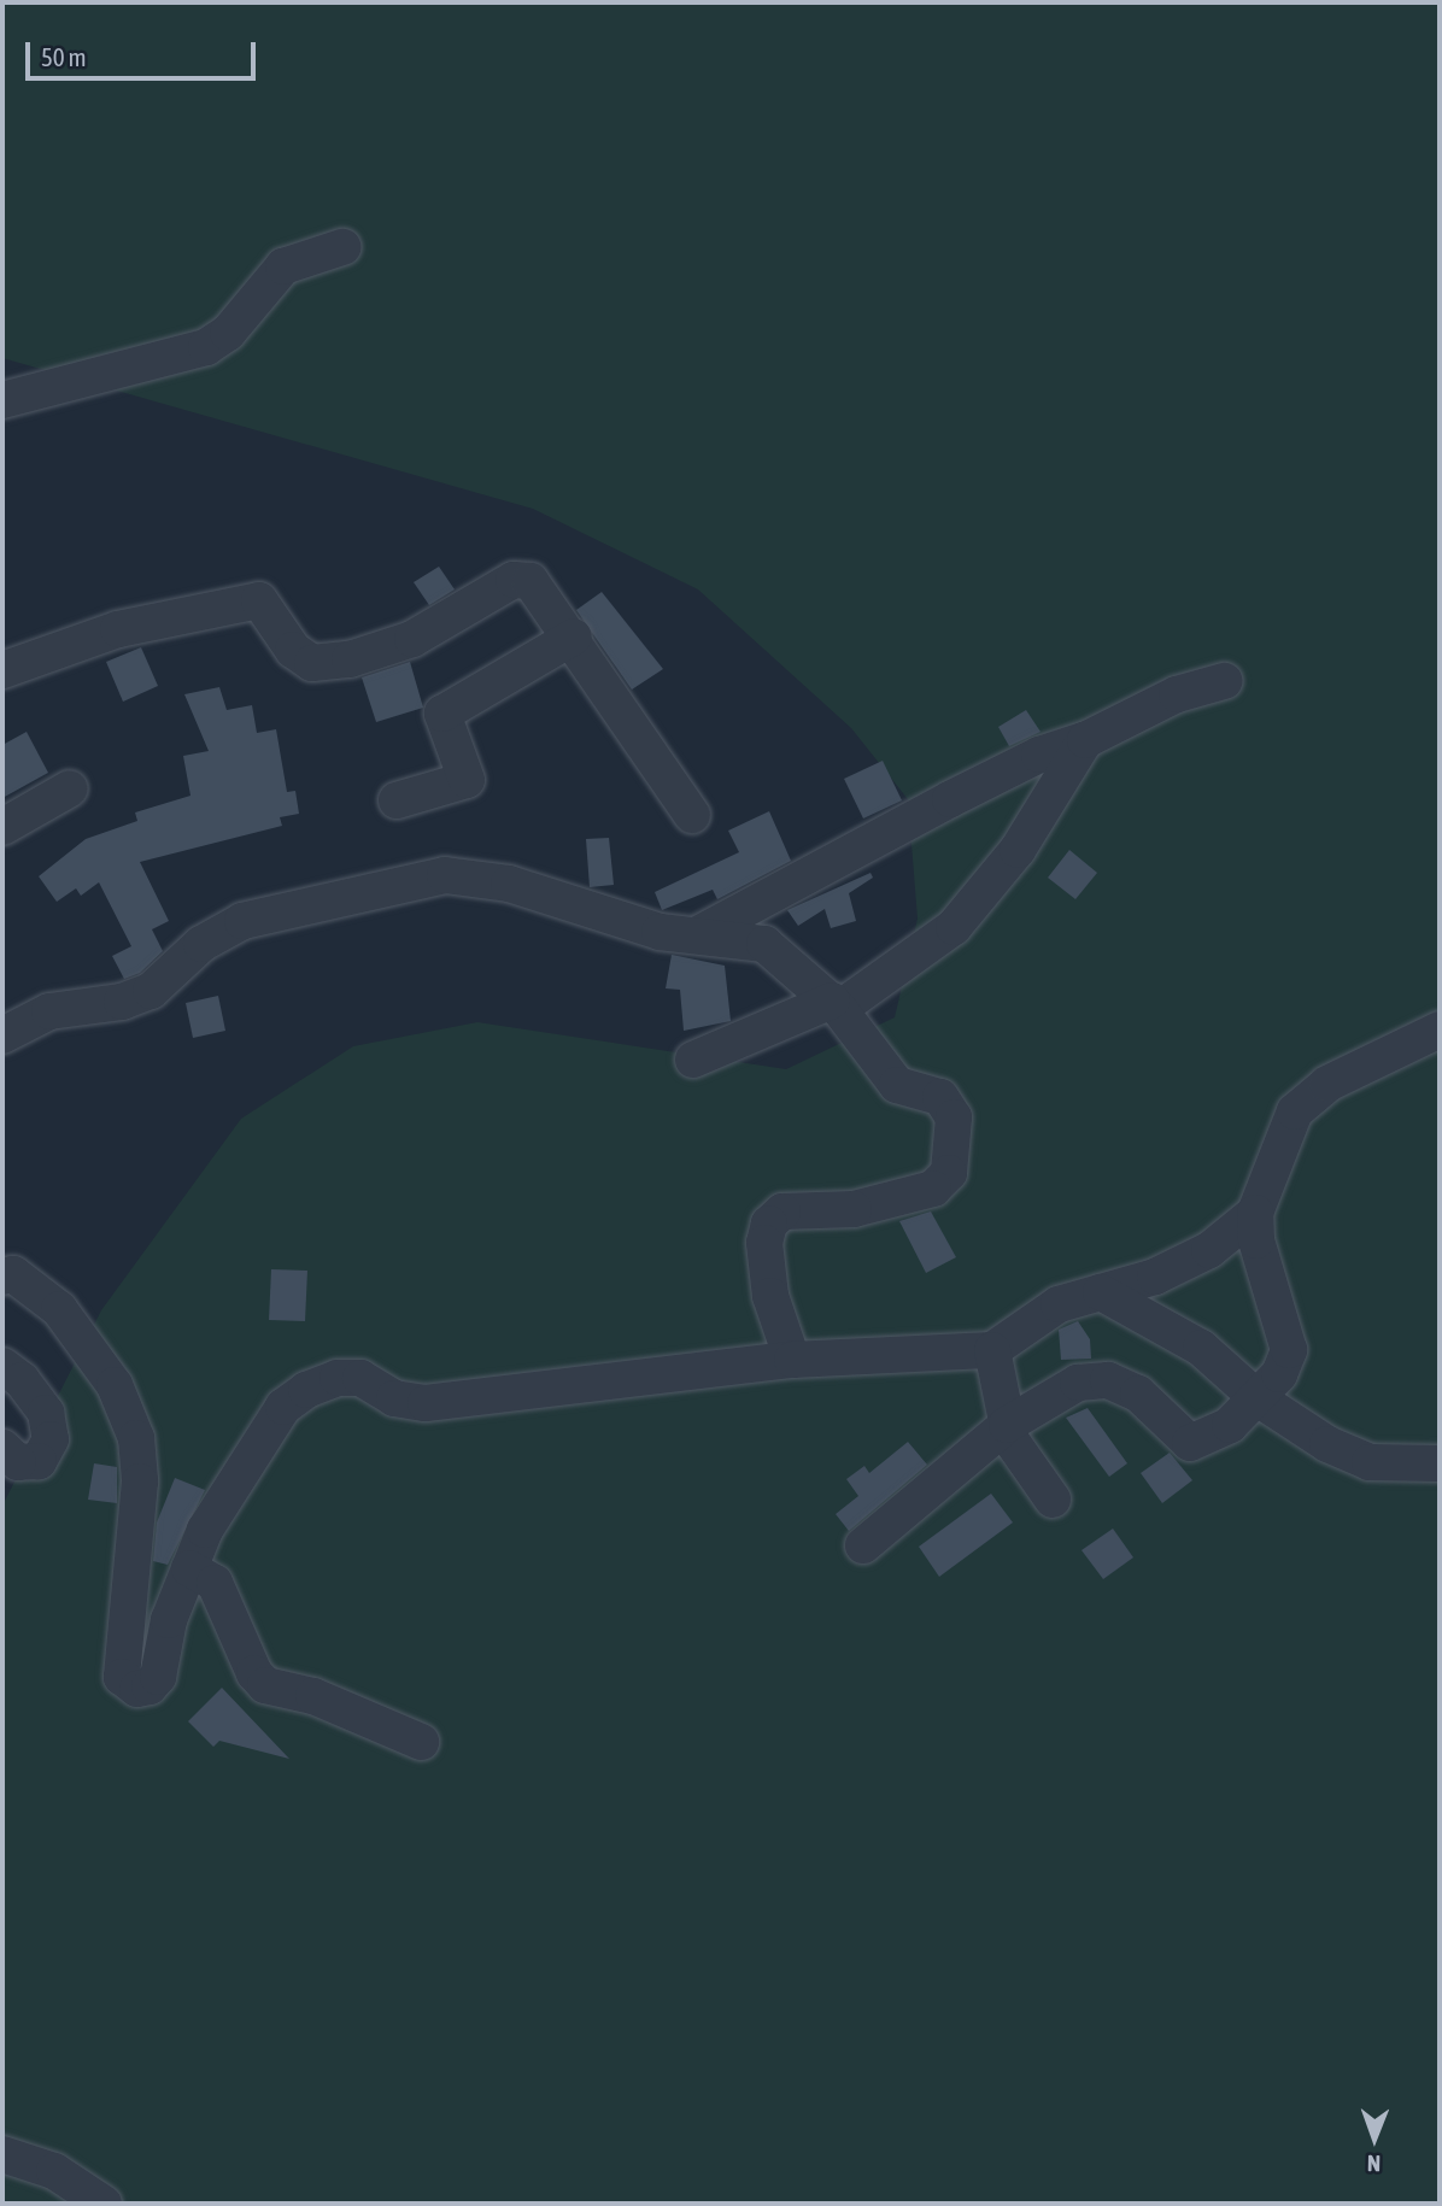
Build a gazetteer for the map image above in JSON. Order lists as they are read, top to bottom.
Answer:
{
  "scale_bar": "50 m",
  "north": "bottom"
}
